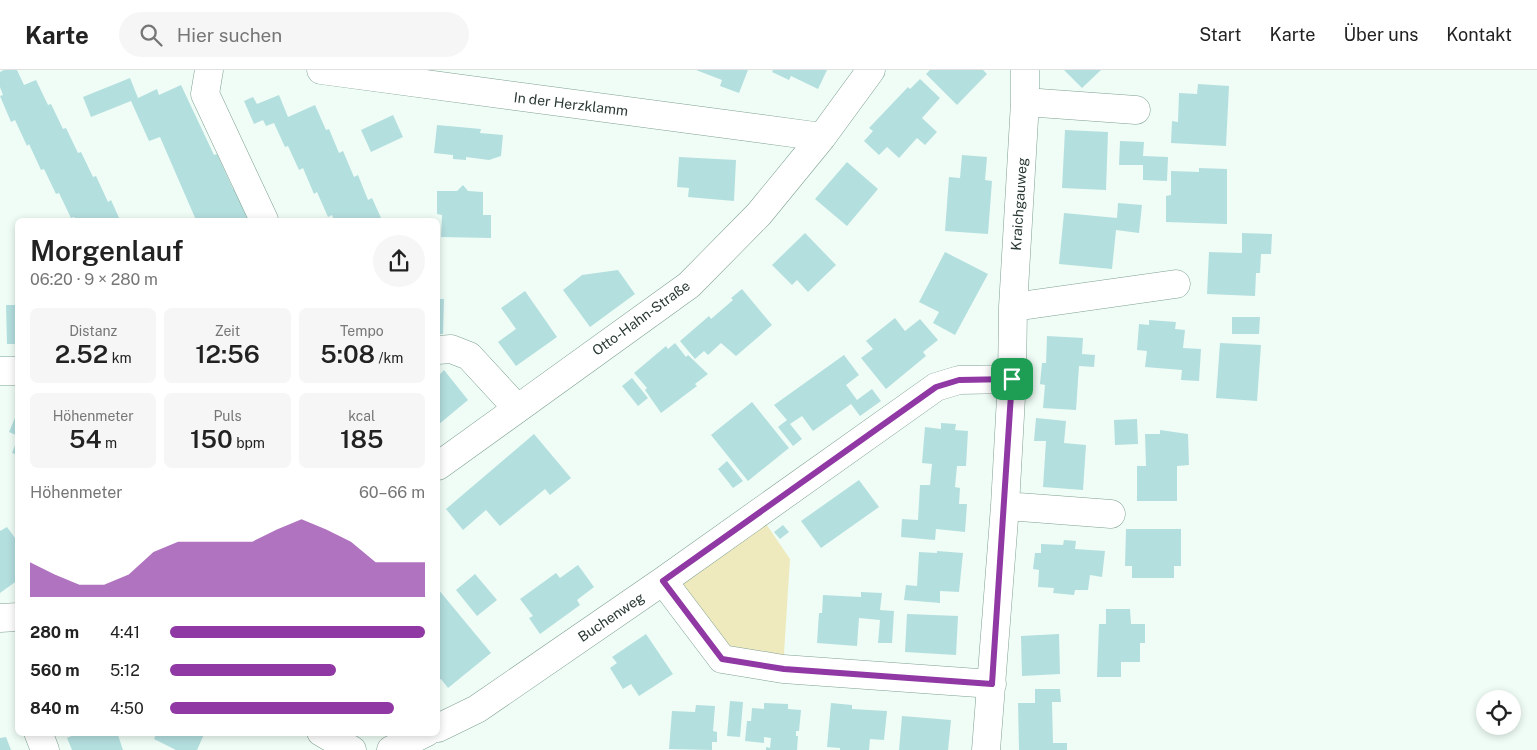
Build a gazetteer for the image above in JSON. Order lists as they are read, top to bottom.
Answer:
{
  "streets": {
    "street": [
      "In der Herzklamm",
      "Kraichgauweg",
      "Otto-Hahn-Straße",
      "Buchenweg"
    ]
  },
  "crossings": [
    ["In der Herzklamm", "Otto-Hahn-Straße"],
    ["Kraichgauweg", "Buchenweg"]
  ],
  "page": {
    "header": "Karte",
    "search": "Hier suchen",
    "nav": [
      "Start",
      "Karte",
      "Über uns",
      "Kontakt"
    ],
    "heading": ["Morgenlauf", "06:20 · 9 × 280 m"],
    "stats": [
      ["Distanz", "2.52 km"],
      ["Zeit", "12:56"],
      ["Tempo", "5:08 /km"],
      ["Höhenmeter", "54 m"],
      ["Puls", "150 bpm"],
      ["kcal", "185"]
    ],
    "chart": ["Höhenmeter", "60–66 m"],
    "list": [
      {
        "name": "280 m",
        "note": "4:41"
      },
      {
        "name": "560 m",
        "note": "5:12"
      },
      {
        "name": "840 m",
        "note": "4:50"
      }
    ]
  }
}
